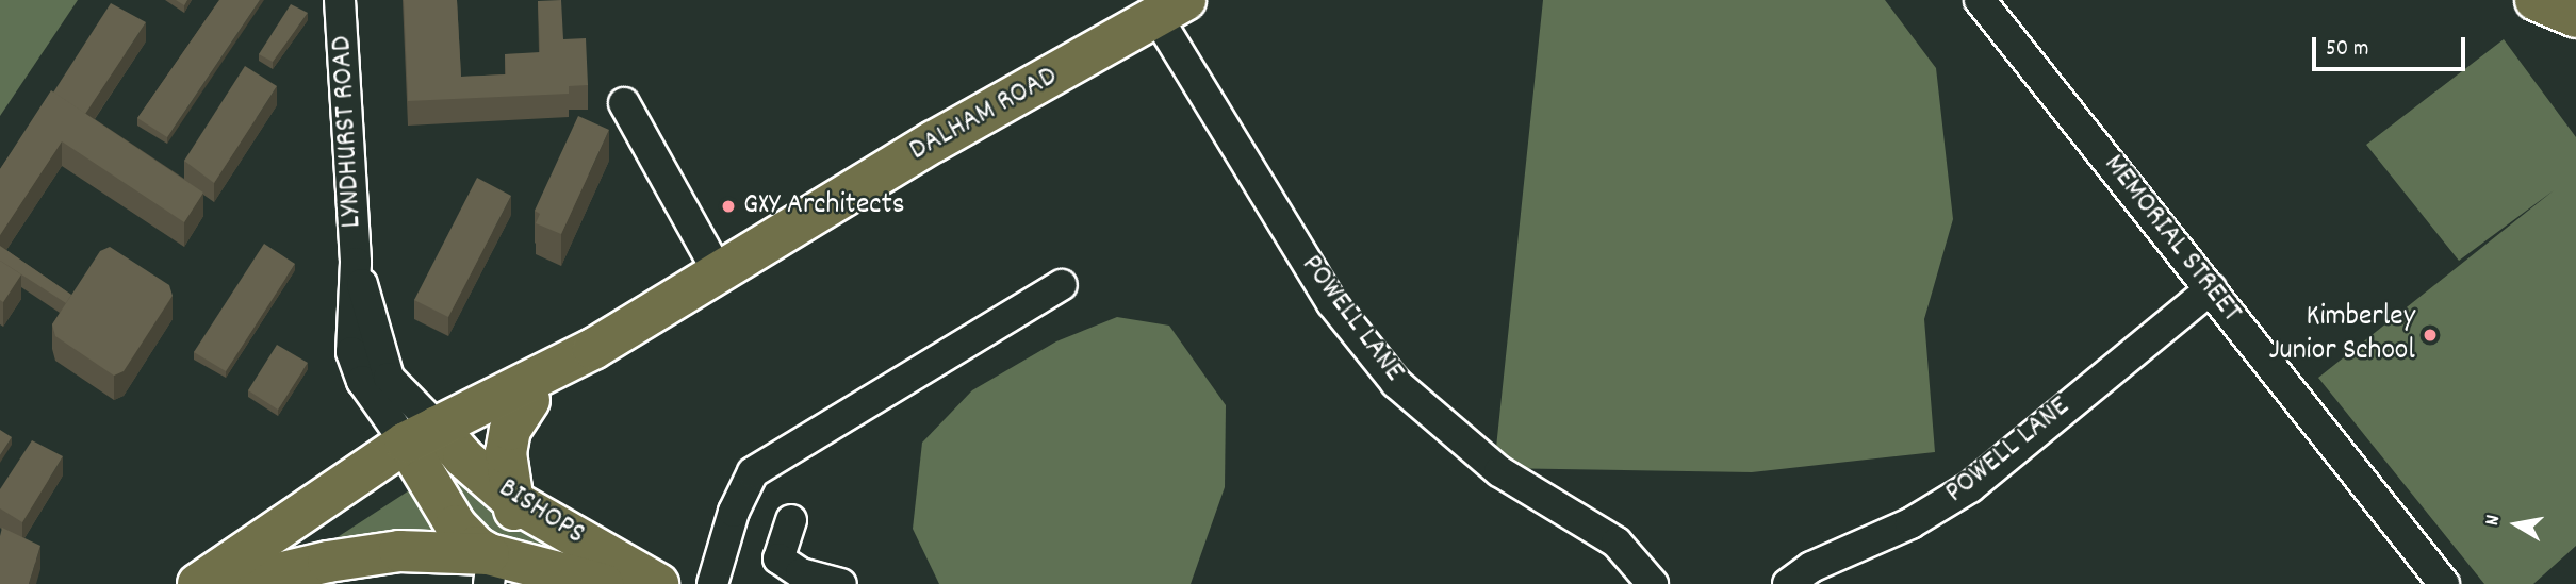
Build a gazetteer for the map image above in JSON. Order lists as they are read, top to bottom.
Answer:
{
  "streets": {
    "highway": ["DALHAM ROAD", "BISHOPS"],
    "street": ["LYNDHURST ROAD", "MEMORIAL STREET", "POWELL LANE"]
  },
  "crossings": [
    ["DALHAM ROAD", "LYNDHURST ROAD"],
    ["DALHAM ROAD", "POWELL LANE"],
    ["DALHAM ROAD", "BISHOPS"],
    ["LYNDHURST ROAD", "BISHOPS"],
    ["MEMORIAL STREET", "POWELL LANE"]
  ],
  "places": ["GXY Architects", "Kimberley Junior School"],
  "scale_bar": "50 m",
  "north": "left"
}
